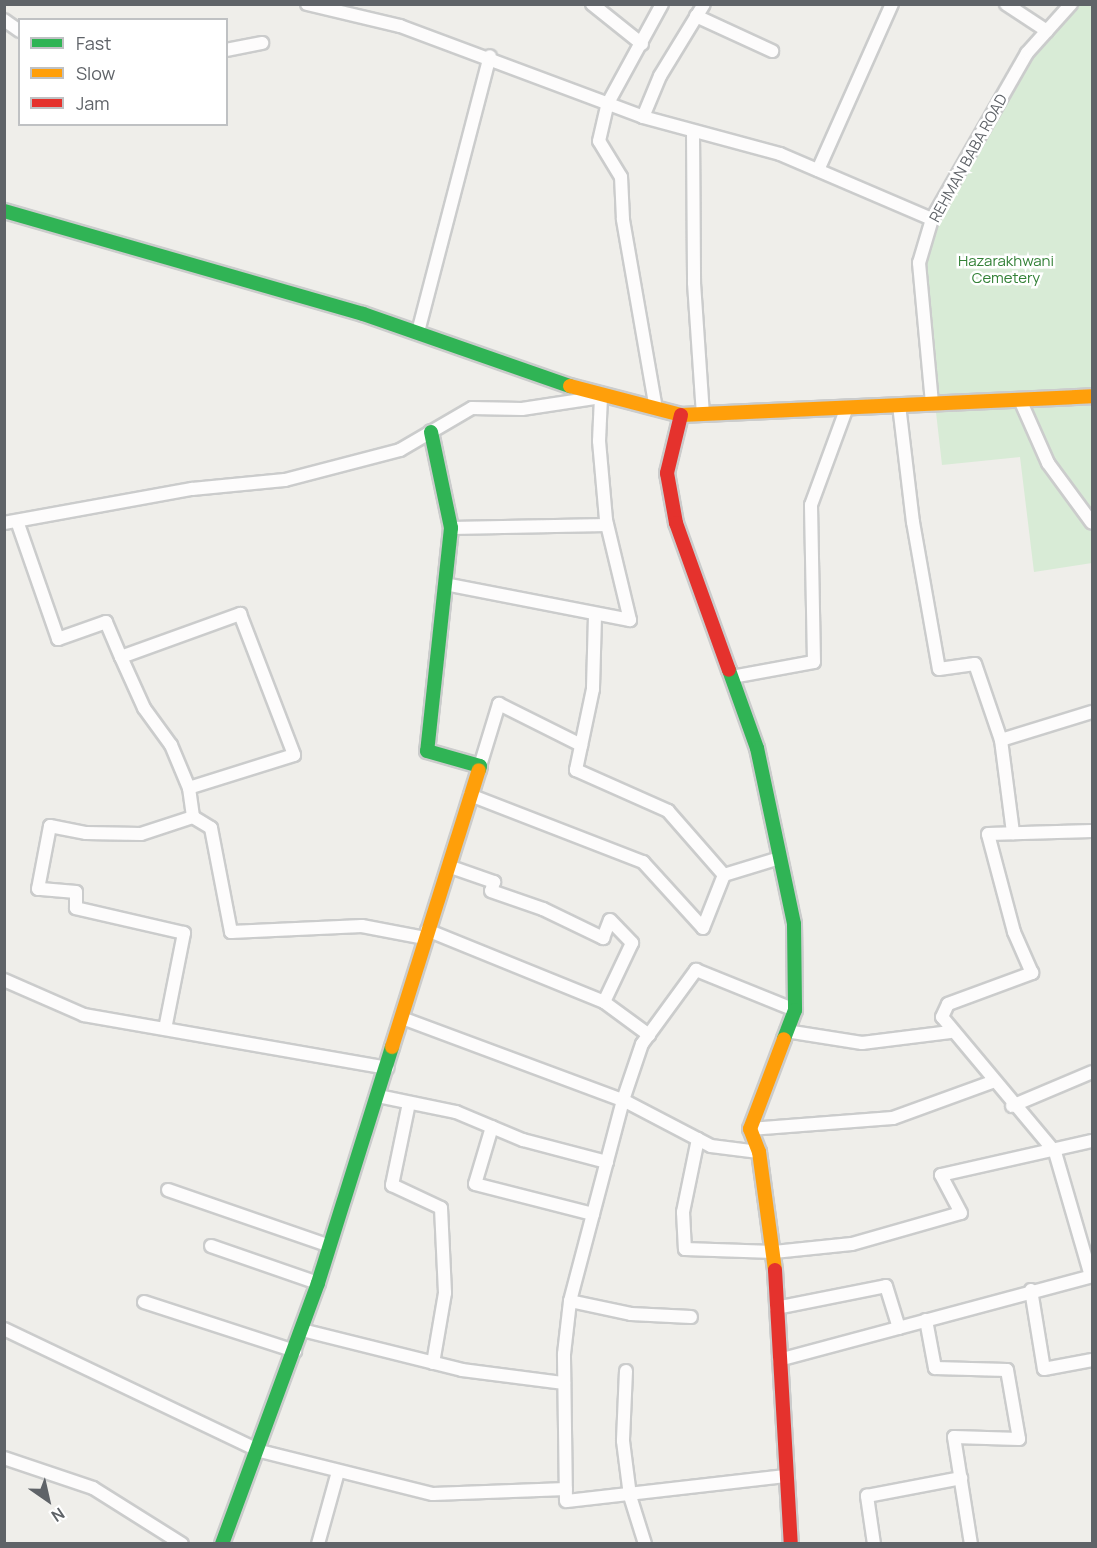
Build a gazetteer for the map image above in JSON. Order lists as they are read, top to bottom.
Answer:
{
  "streets": {
    "street": ["REHMAN BABA ROAD"]
  },
  "parks": ["Hazarakhwani Cemetery"],
  "legend": ["Fast", "Slow", "Jam"],
  "north": "bottom right"
}
